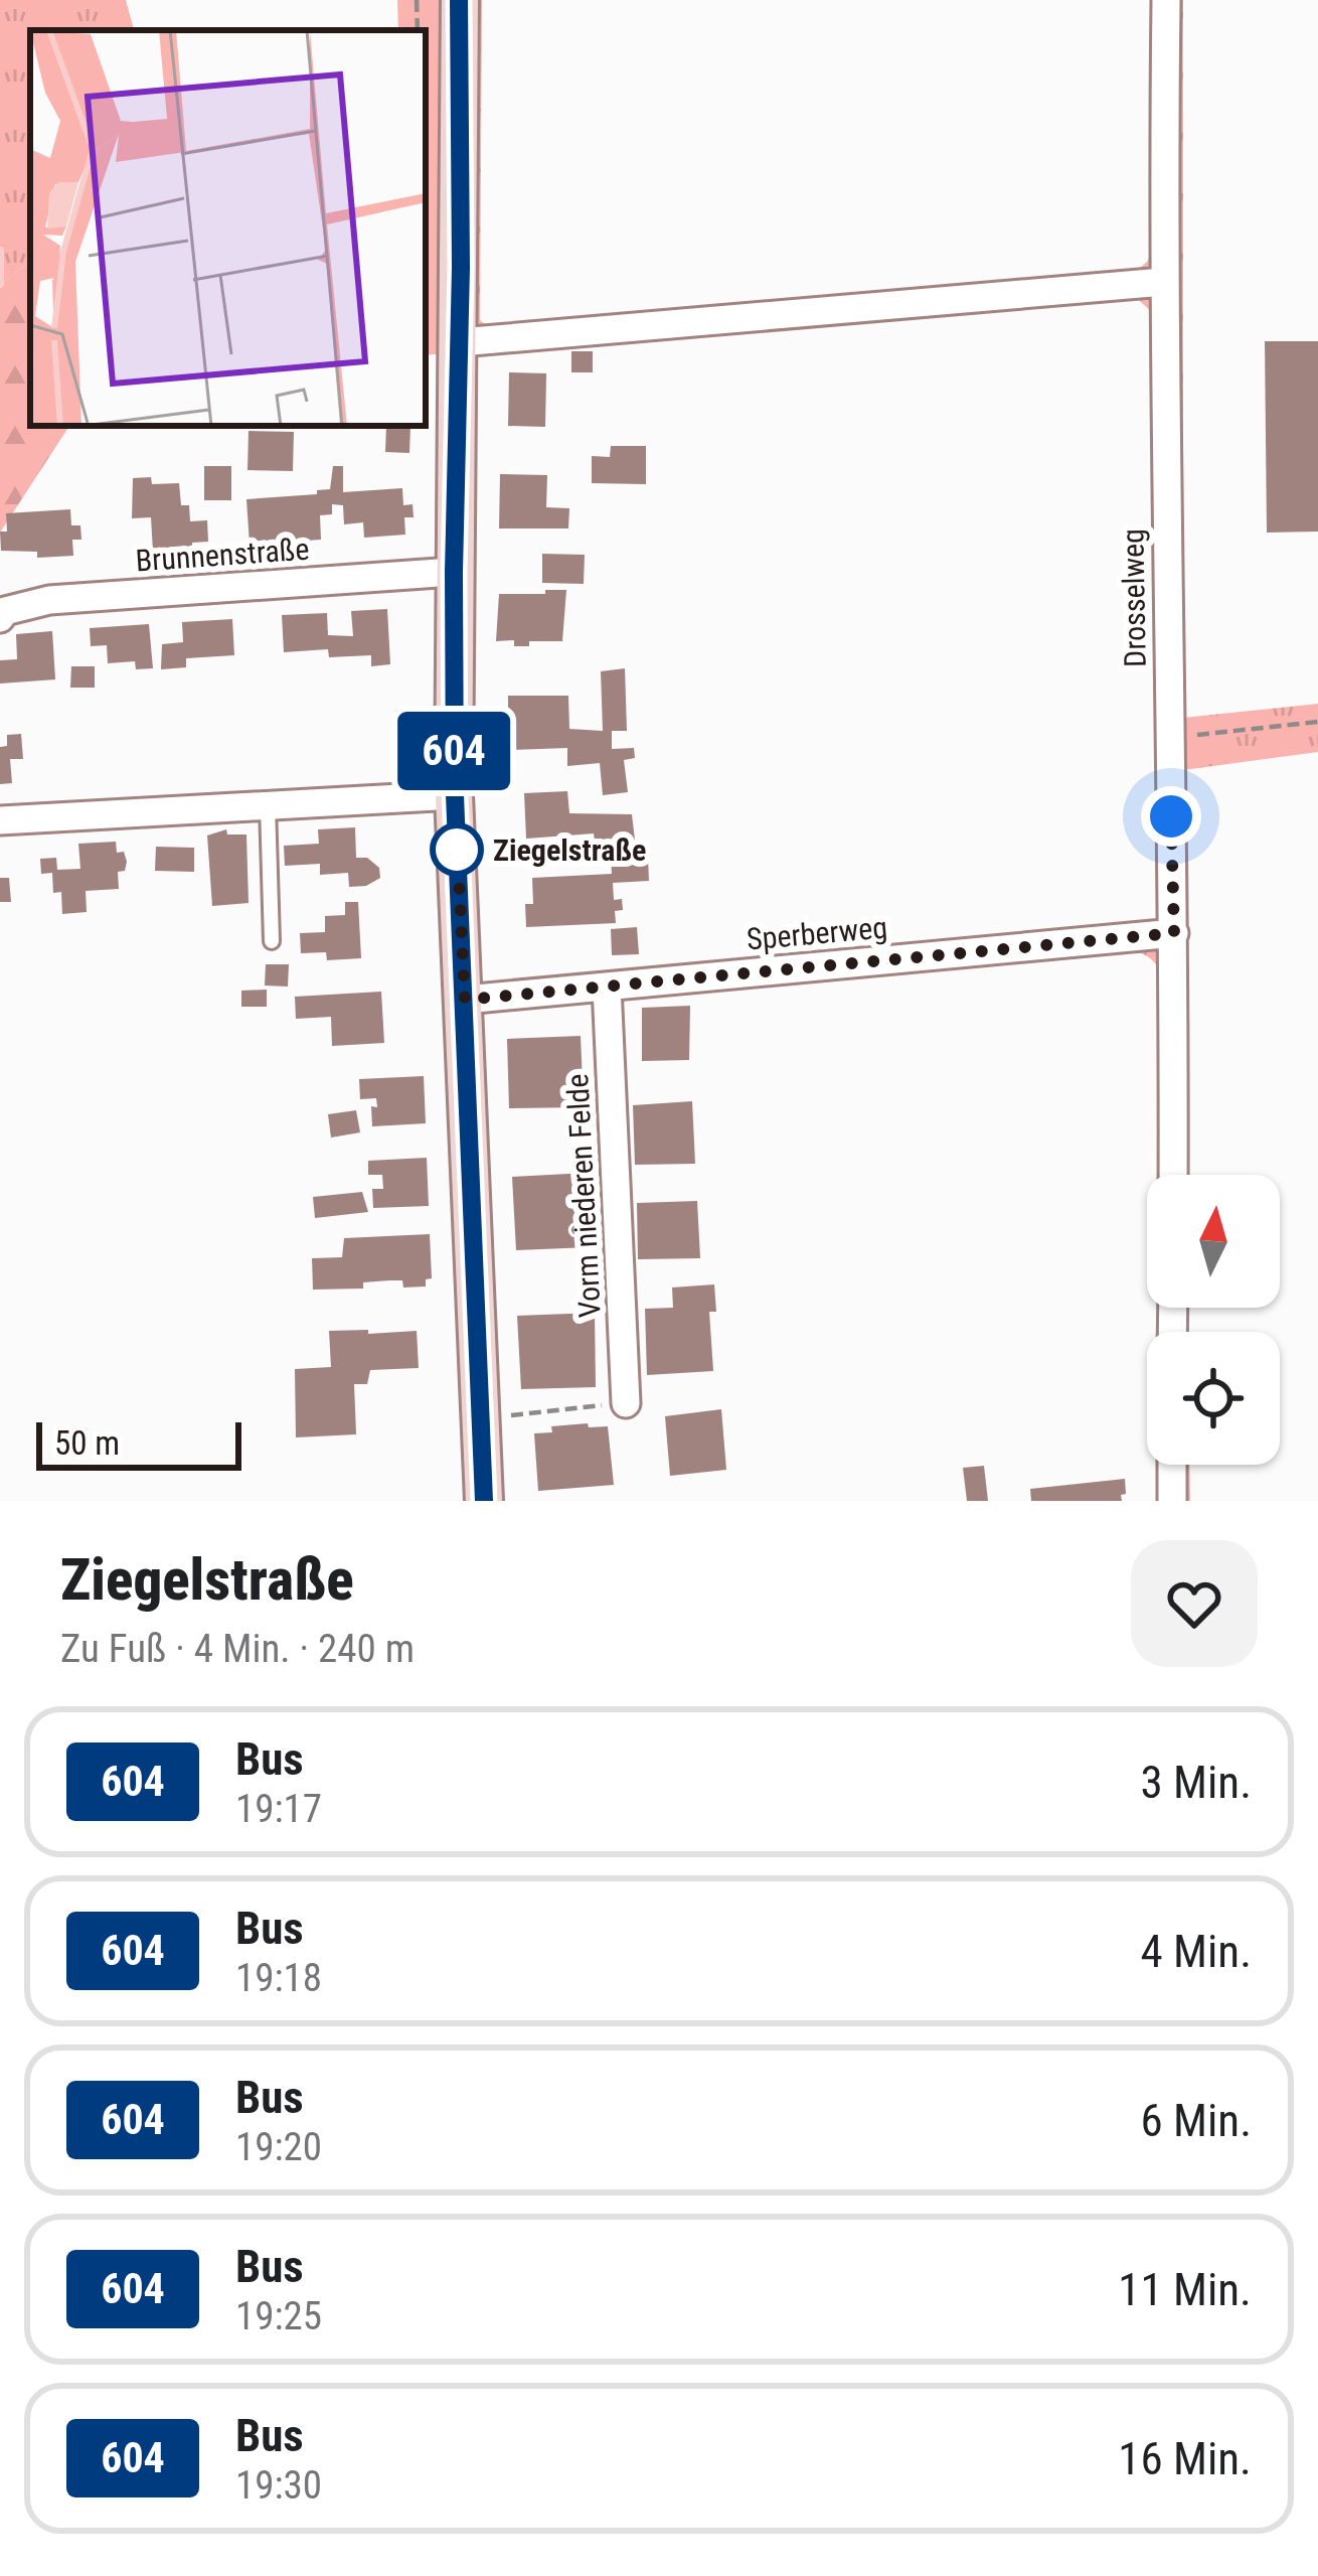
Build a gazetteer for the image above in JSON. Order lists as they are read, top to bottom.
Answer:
{
  "streets": {
    "street": [
      "Brunnenstraße",
      "Drosselweg",
      "Sperberweg",
      "Vorm niederen Felde"
    ]
  },
  "crossings": [
    ["Drosselweg", "Sperberweg"],
    ["Sperberweg", "Vorm niederen Felde"]
  ],
  "places": ["Ziegelstraße"],
  "lines": ["bus line 604"],
  "scale_bar": "50 m",
  "north": "top",
  "page": {
    "on_map": "604",
    "scale": "50 m",
    "heading": ["Ziegelstraße", "Zu Fuß · 4 Min. · 240 m"],
    "list": [
      {
        "mark": "604",
        "name": "Bus",
        "note": "19:17",
        "value": "3 Min."
      },
      {
        "mark": "604",
        "name": "Bus",
        "note": "19:18",
        "value": "4 Min."
      },
      {
        "mark": "604",
        "name": "Bus",
        "note": "19:20",
        "value": "6 Min."
      },
      {
        "mark": "604",
        "name": "Bus",
        "note": "19:25",
        "value": "11 Min."
      },
      {
        "mark": "604",
        "name": "Bus",
        "note": "19:30",
        "value": "16 Min."
      }
    ]
  }
}
